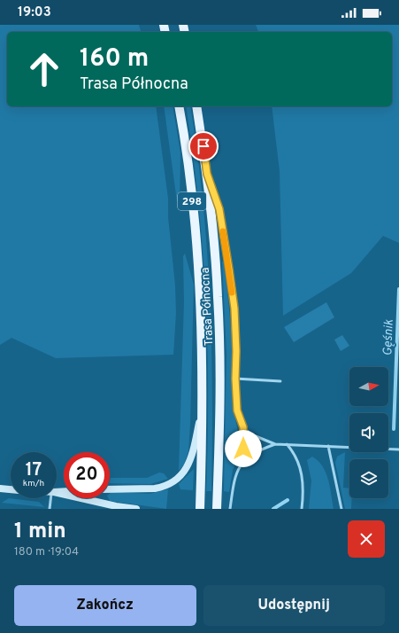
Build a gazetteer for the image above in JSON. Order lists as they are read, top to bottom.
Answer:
{
  "streets": {
    "main road": ["298", "Trasa Północna"]
  },
  "water": ["Gęśnik"],
  "north": "right",
  "page": {
    "status": "19:03",
    "turn": ["160 m", "Trasa Północna"],
    "speed": "17 km/h",
    "limit": "20",
    "heading": ["1 min", "180 m · 19:04"],
    "buttons": ["Zakończ", "Udostępnij"]
  }
}
